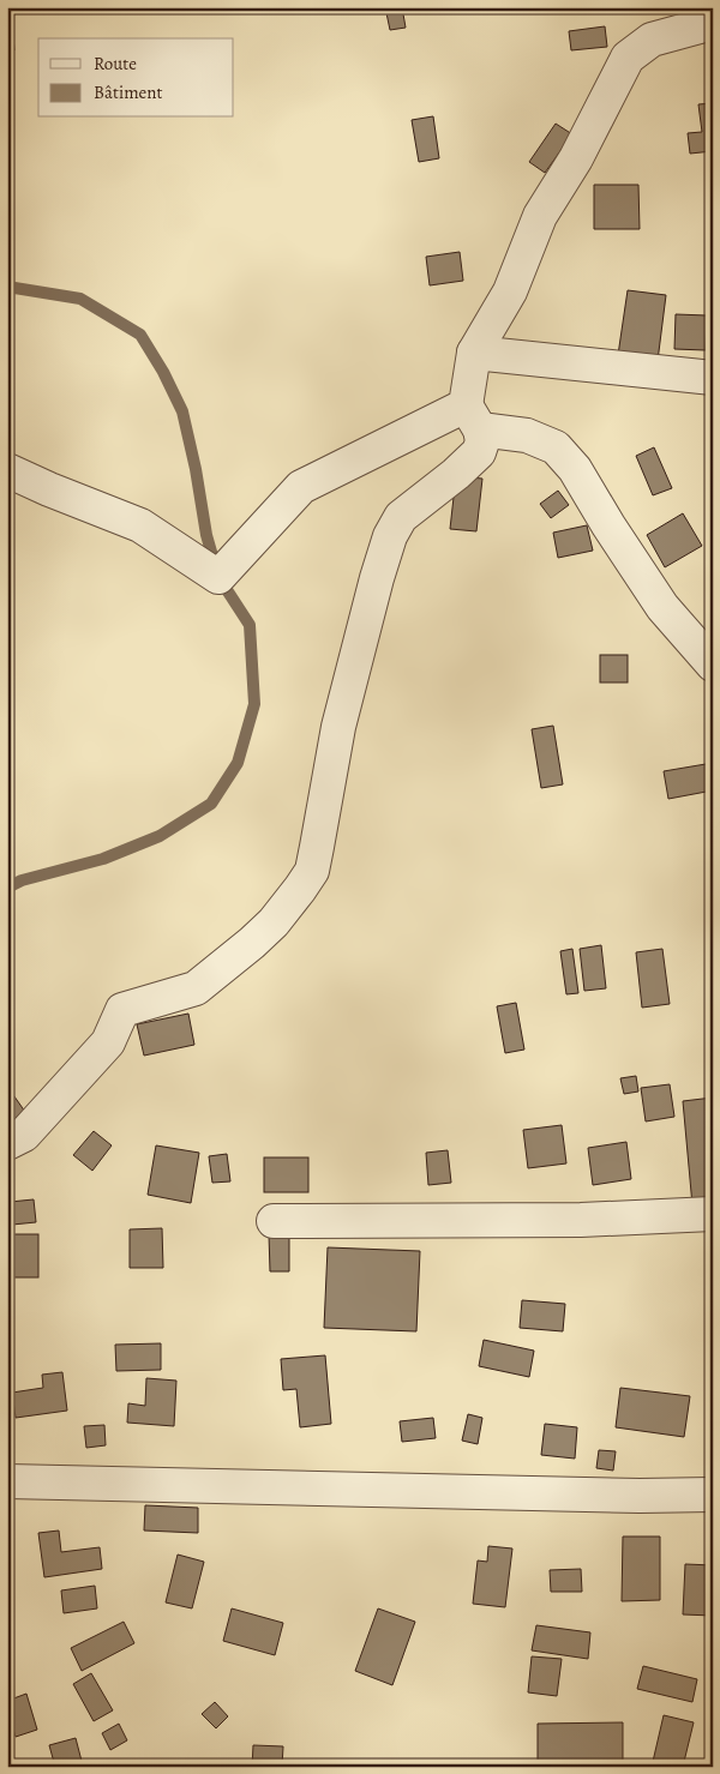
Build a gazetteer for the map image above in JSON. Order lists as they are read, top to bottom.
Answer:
{
  "legend": ["Route", "Bâtiment"]
}
